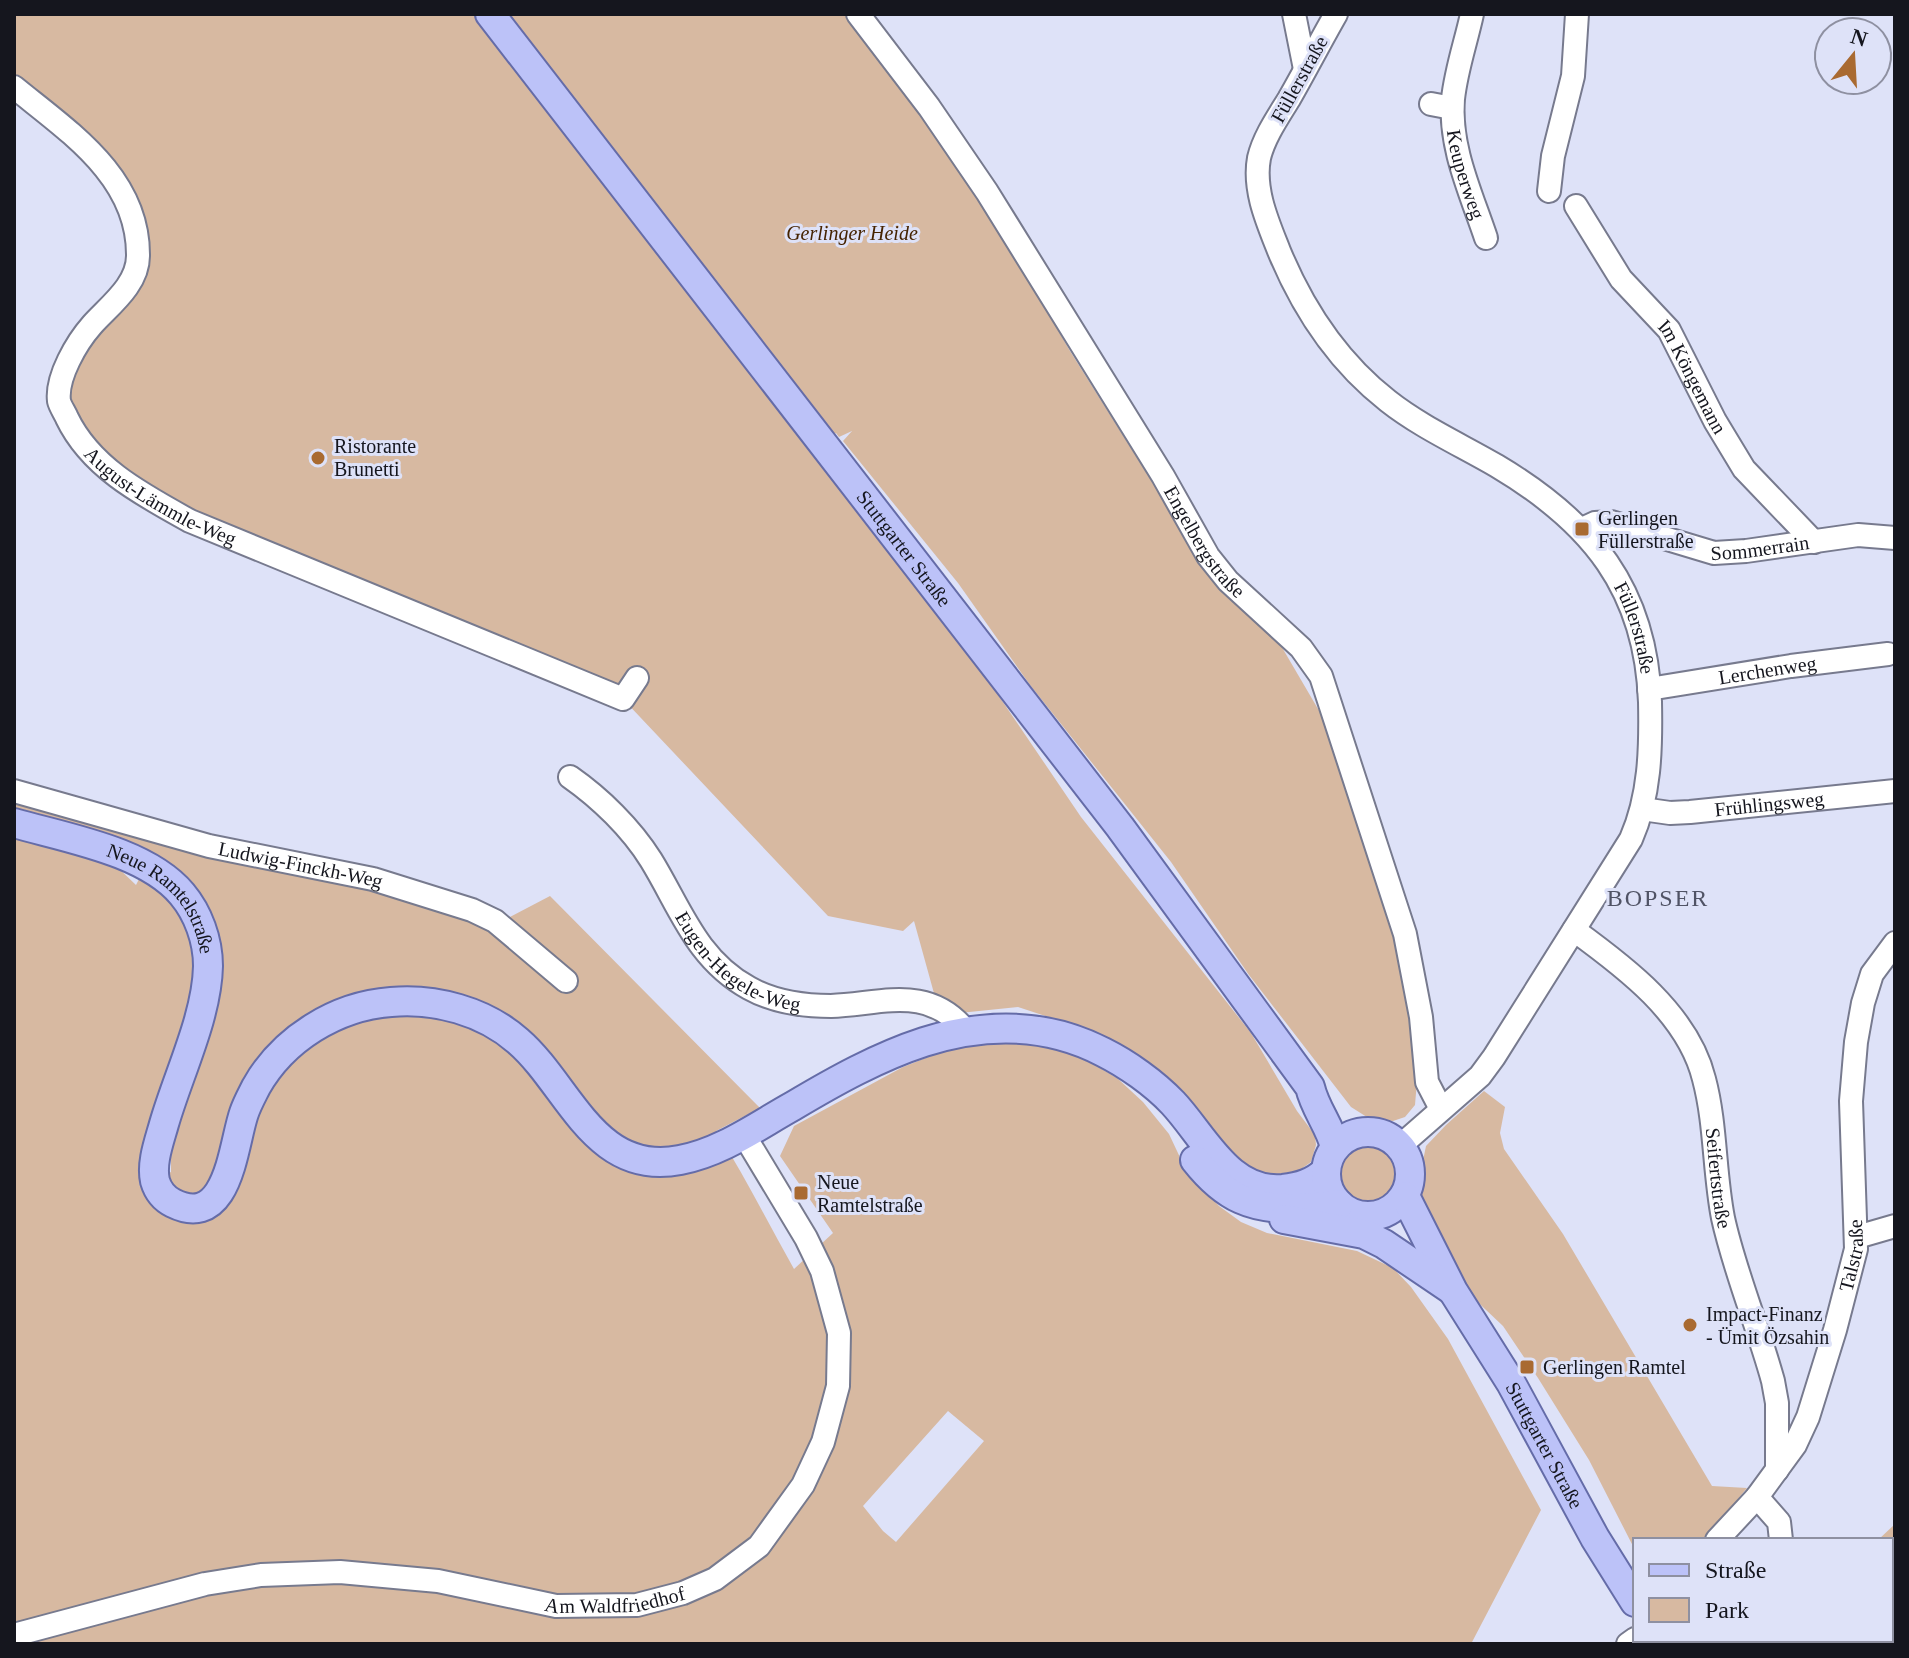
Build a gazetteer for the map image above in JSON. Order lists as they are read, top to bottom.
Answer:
{
  "streets": {
    "main road": ["Stuttgarter Straße", "Neue Ramtelstraße"],
    "street": [
      "Füllerstraße",
      "Keuperweg",
      "Im Köngemann",
      "August-Lämmle-Weg",
      "Engelbergstraße",
      "Sommerrain",
      "Lerchenweg",
      "Frühlingsweg",
      "Ludwig-Finckh-Weg",
      "Eugen-Hegele-Weg",
      "Seifertstraße",
      "Talstraße",
      "Am Waldfriedhof"
    ]
  },
  "crossings": [
    ["Füllerstraße", "Engelbergstraße"],
    ["Füllerstraße", "Sommerrain"],
    ["Füllerstraße", "Stuttgarter Straße"],
    ["Füllerstraße", "Lerchenweg"],
    ["Füllerstraße", "Frühlingsweg"],
    ["Füllerstraße", "Neue Ramtelstraße"],
    ["Füllerstraße", "Seifertstraße"],
    ["Im Köngemann", "Sommerrain"],
    ["Stuttgarter Straße", "Neue Ramtelstraße"],
    ["Neue Ramtelstraße", "Eugen-Hegele-Weg"],
    ["Neue Ramtelstraße", "Am Waldfriedhof"],
    ["Seifertstraße", "Talstraße"]
  ],
  "districts": ["BOPSER"],
  "parks": ["Gerlinger Heide"],
  "places": {
    "other": ["Ristorante Brunetti", "Impact-Finanz - Ümit Özsahin"],
    "transit": ["Gerlingen Füllerstraße", "Neue Ramtelstraße", "Gerlingen Ramtel"]
  },
  "legend": ["Straße", "Park"],
  "north": "top"
}
